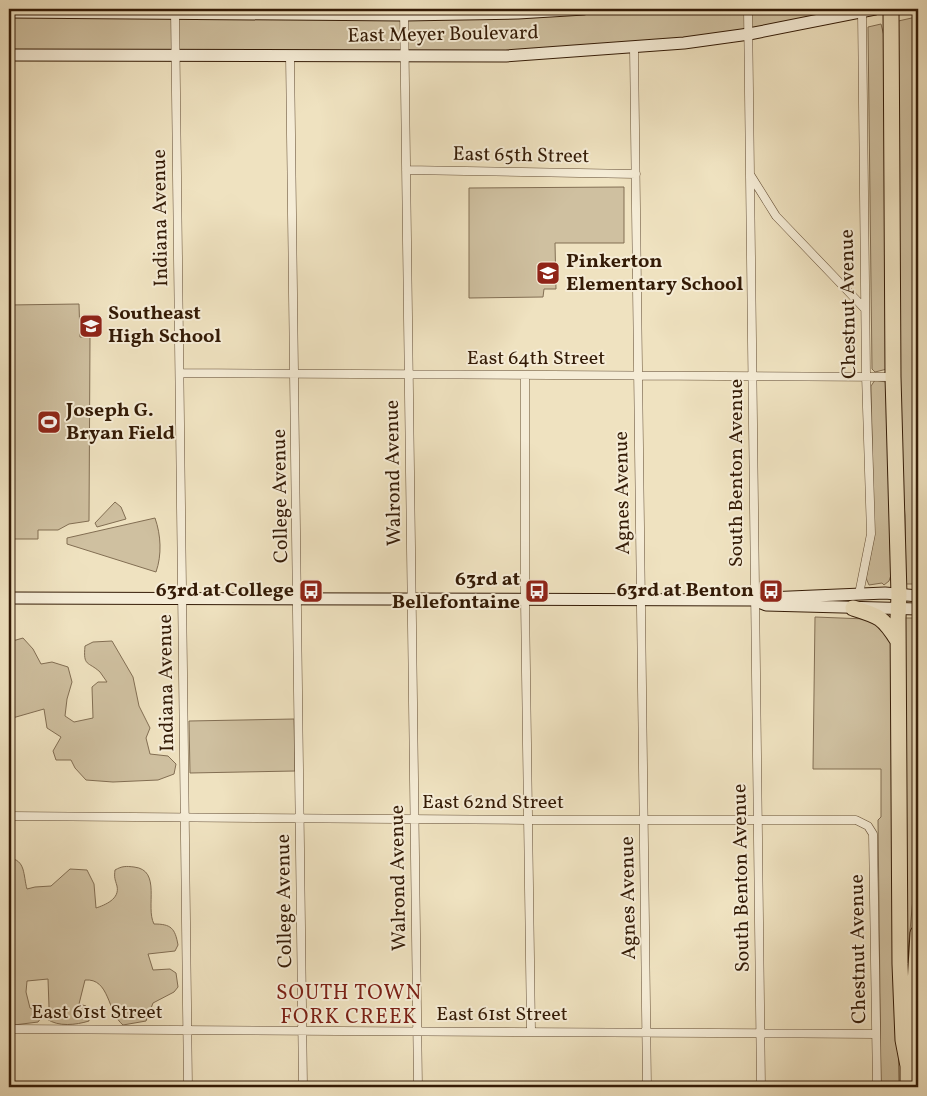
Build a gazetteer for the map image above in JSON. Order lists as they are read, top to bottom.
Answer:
{
  "streets": {
    "main road": ["East Meyer Boulevard"],
    "street": [
      "East 65th Street",
      "Indiana Avenue",
      "Chestnut Avenue",
      "East 64th Street",
      "Walrond Avenue",
      "South Benton Avenue",
      "Agnes Avenue",
      "College Avenue",
      "East 62nd Street",
      "East 61st Street"
    ]
  },
  "crossings": [
    ["East Meyer Boulevard", "Indiana Avenue"],
    ["East Meyer Boulevard", "Chestnut Avenue"],
    ["East Meyer Boulevard", "Walrond Avenue"],
    ["East Meyer Boulevard", "South Benton Avenue"],
    ["East Meyer Boulevard", "Agnes Avenue"],
    ["East Meyer Boulevard", "College Avenue"],
    ["East 65th Street", "Walrond Avenue"],
    ["East 65th Street", "Agnes Avenue"],
    ["Indiana Avenue", "East 64th Street"],
    ["Indiana Avenue", "East 62nd Street"],
    ["Indiana Avenue", "East 61st Street"],
    ["Chestnut Avenue", "East 64th Street"],
    ["Chestnut Avenue", "East 62nd Street"],
    ["Chestnut Avenue", "East 61st Street"],
    ["East 64th Street", "Walrond Avenue"],
    ["East 64th Street", "South Benton Avenue"],
    ["East 64th Street", "Agnes Avenue"],
    ["East 64th Street", "College Avenue"],
    ["Walrond Avenue", "East 62nd Street"],
    ["Walrond Avenue", "East 61st Street"],
    ["South Benton Avenue", "East 62nd Street"],
    ["South Benton Avenue", "East 61st Street"],
    ["Agnes Avenue", "East 62nd Street"],
    ["Agnes Avenue", "East 61st Street"],
    ["College Avenue", "East 62nd Street"],
    ["College Avenue", "East 61st Street"]
  ],
  "districts": ["SOUTH TOWN FORK CREEK"],
  "places": {
    "school or university": ["Pinkerton Elementary School", "Southeast High School"],
    "sports": ["Joseph G. Bryan Field"],
    "bus stop": ["63rd at College", "63rd at Bellefontaine", "63rd at Benton"]
  }
}
